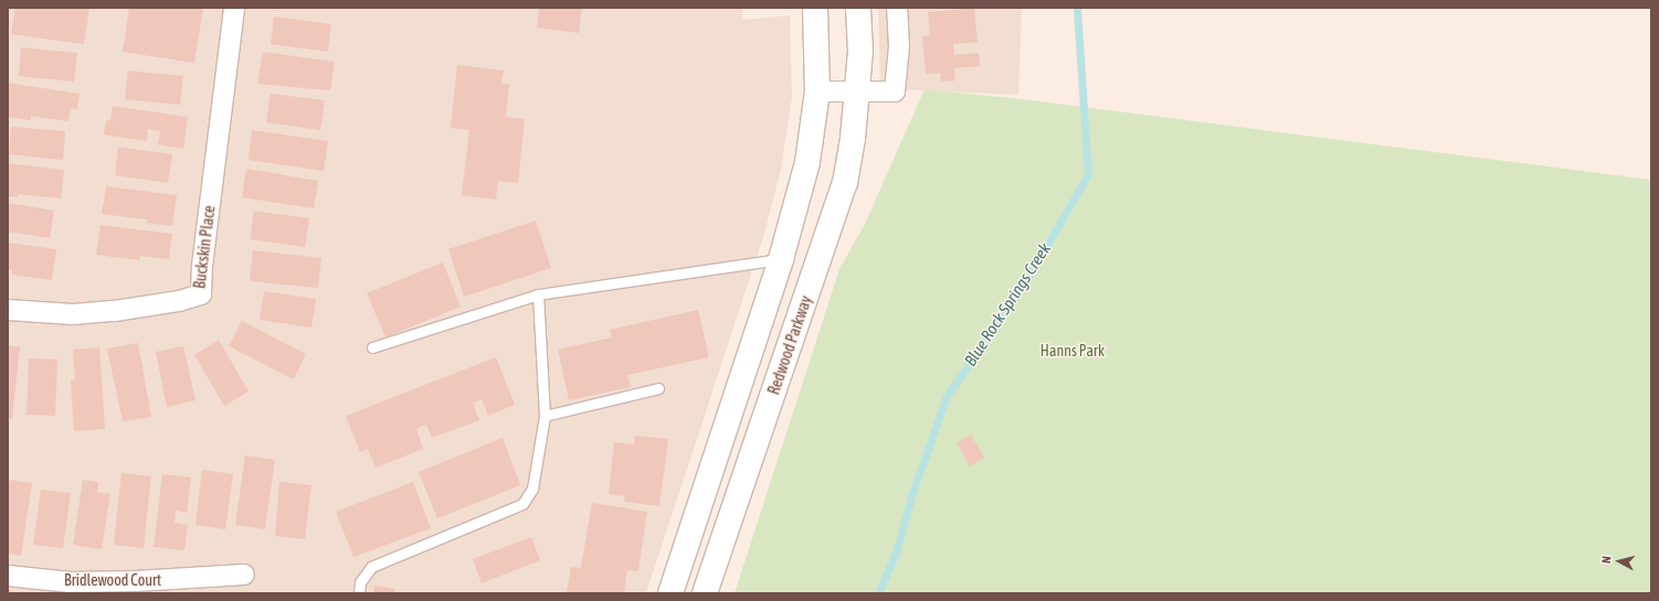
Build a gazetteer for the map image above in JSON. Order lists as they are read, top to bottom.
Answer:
{
  "streets": {
    "main road": ["Redwood Parkway"],
    "street": ["Buckskin Place", "Bridlewood Court"]
  },
  "water": ["Blue Rock Springs Creek"],
  "parks": ["Hanns Park"],
  "north": "left"
}
